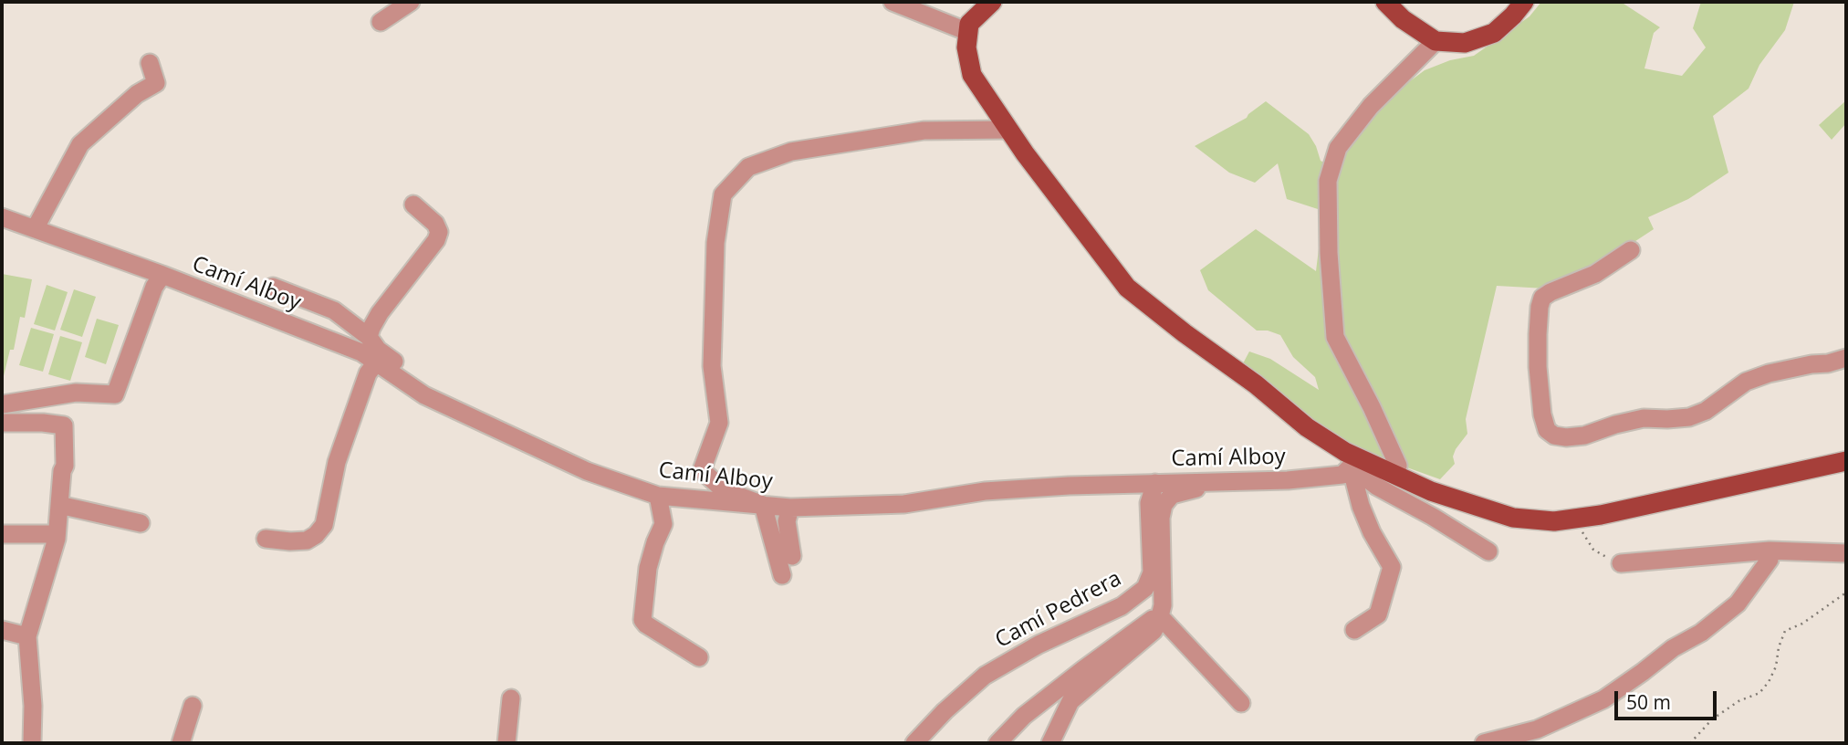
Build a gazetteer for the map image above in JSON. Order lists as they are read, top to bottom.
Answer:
{
  "streets": {
    "street": ["Camí Alboy", "Camí Pedrera"]
  },
  "crossings": [
    ["Camí Alboy", "Camí Pedrera"]
  ],
  "scale_bar": "50 m"
}
